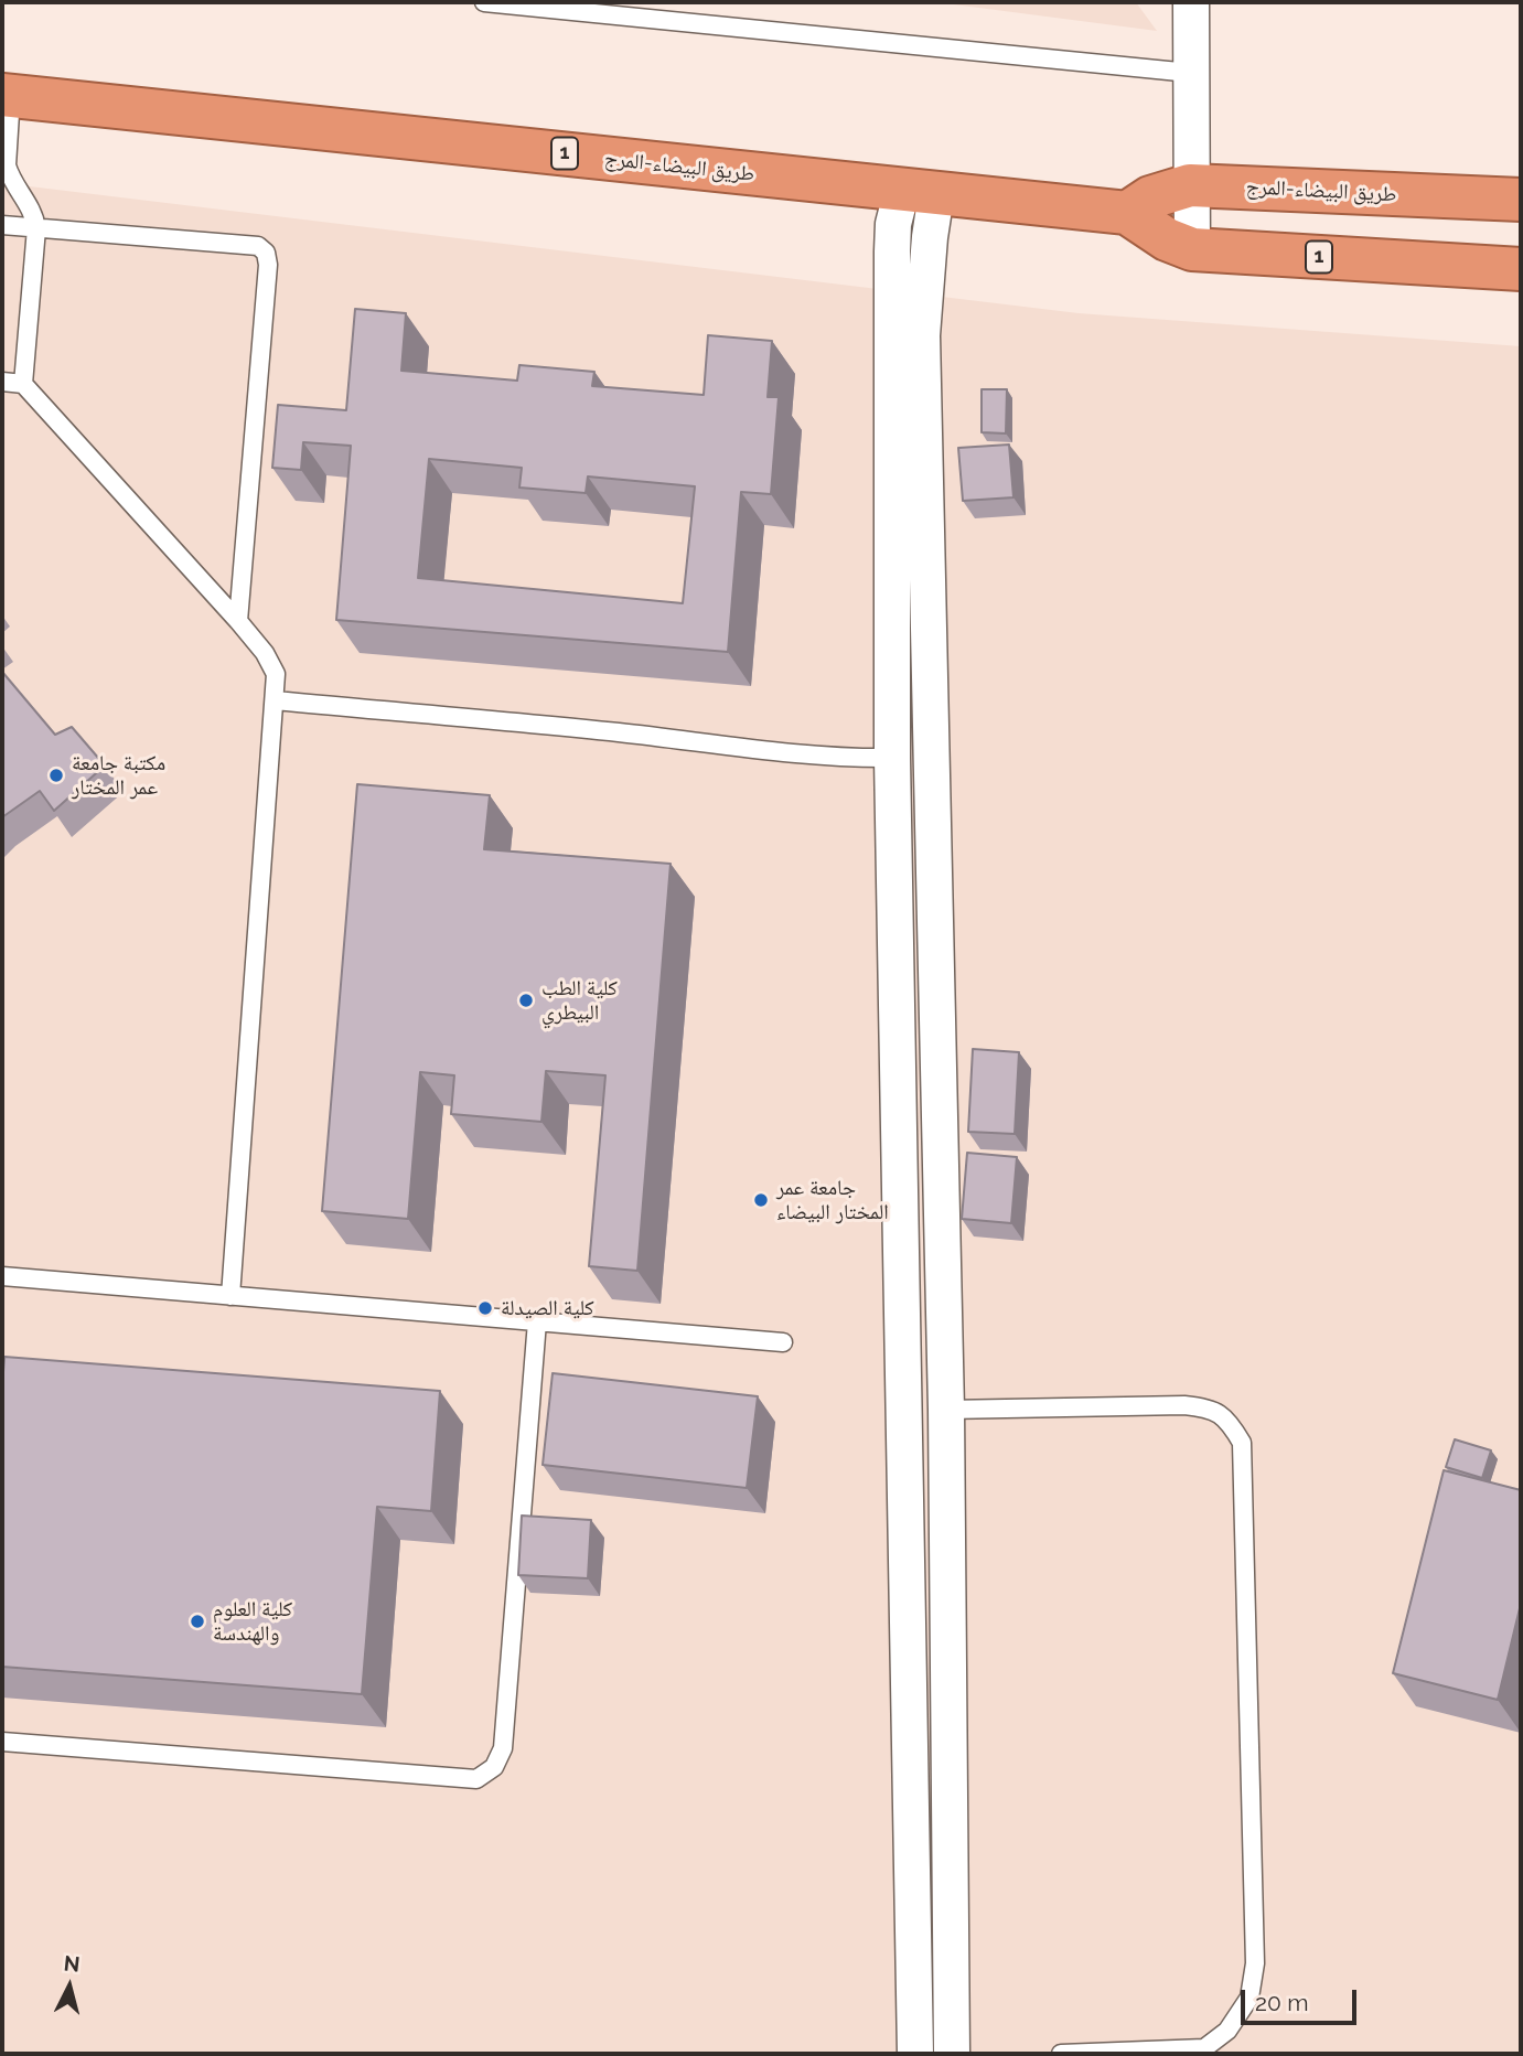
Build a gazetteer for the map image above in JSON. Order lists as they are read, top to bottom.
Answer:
{
  "streets": {
    "highway": ["1", "طريق البيضاء-المرج"]
  },
  "crossings": [
    ["1", "طريق البيضاء-المرج"]
  ],
  "places": [
    "مكتبة جامعة عمر المختار",
    "كلية الطب البيطري",
    "جامعة عمر المختار البيضاء",
    "كلية الصيدلة",
    "كلية العلوم والهندسة"
  ],
  "scale_bar": "20 m",
  "north": "top"
}
